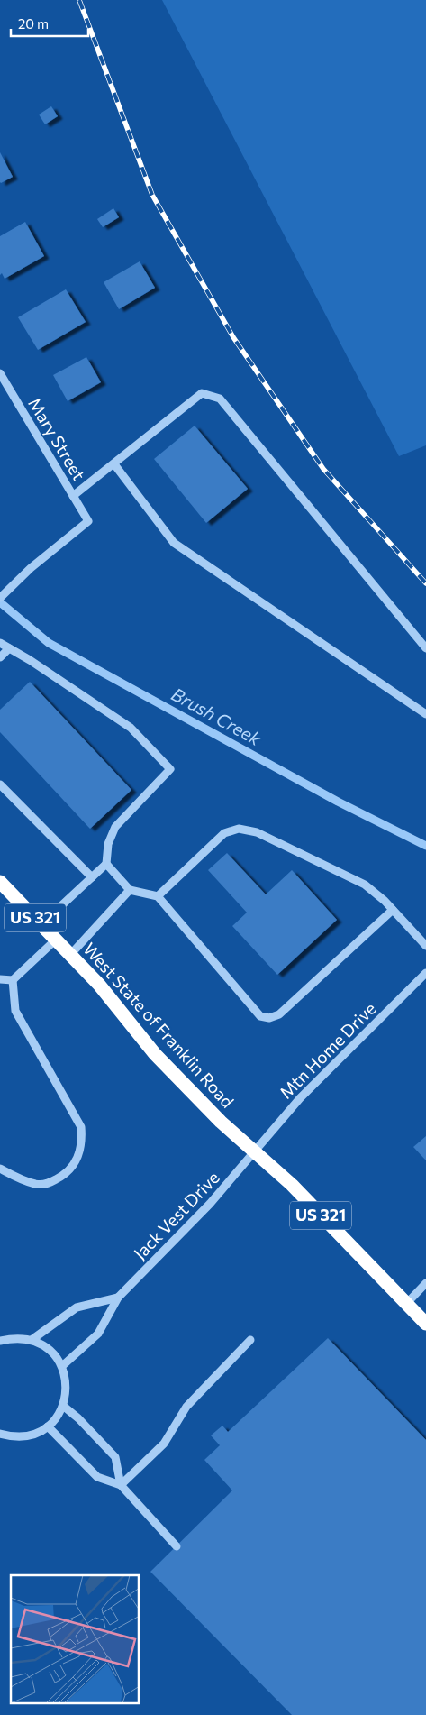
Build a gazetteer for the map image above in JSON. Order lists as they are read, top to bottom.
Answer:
{
  "streets": {
    "highway": ["US 321", "West State of Franklin Road"],
    "street": ["Mary Street", "Mtn Home Drive", "Jack Vest Drive"]
  },
  "crossings": [
    ["West State of Franklin Road", "Mtn Home Drive"],
    ["West State of Franklin Road", "Jack Vest Drive"],
    ["Mtn Home Drive", "Jack Vest Drive"]
  ],
  "water": ["Brush Creek"],
  "scale_bar": "20 m"
}
